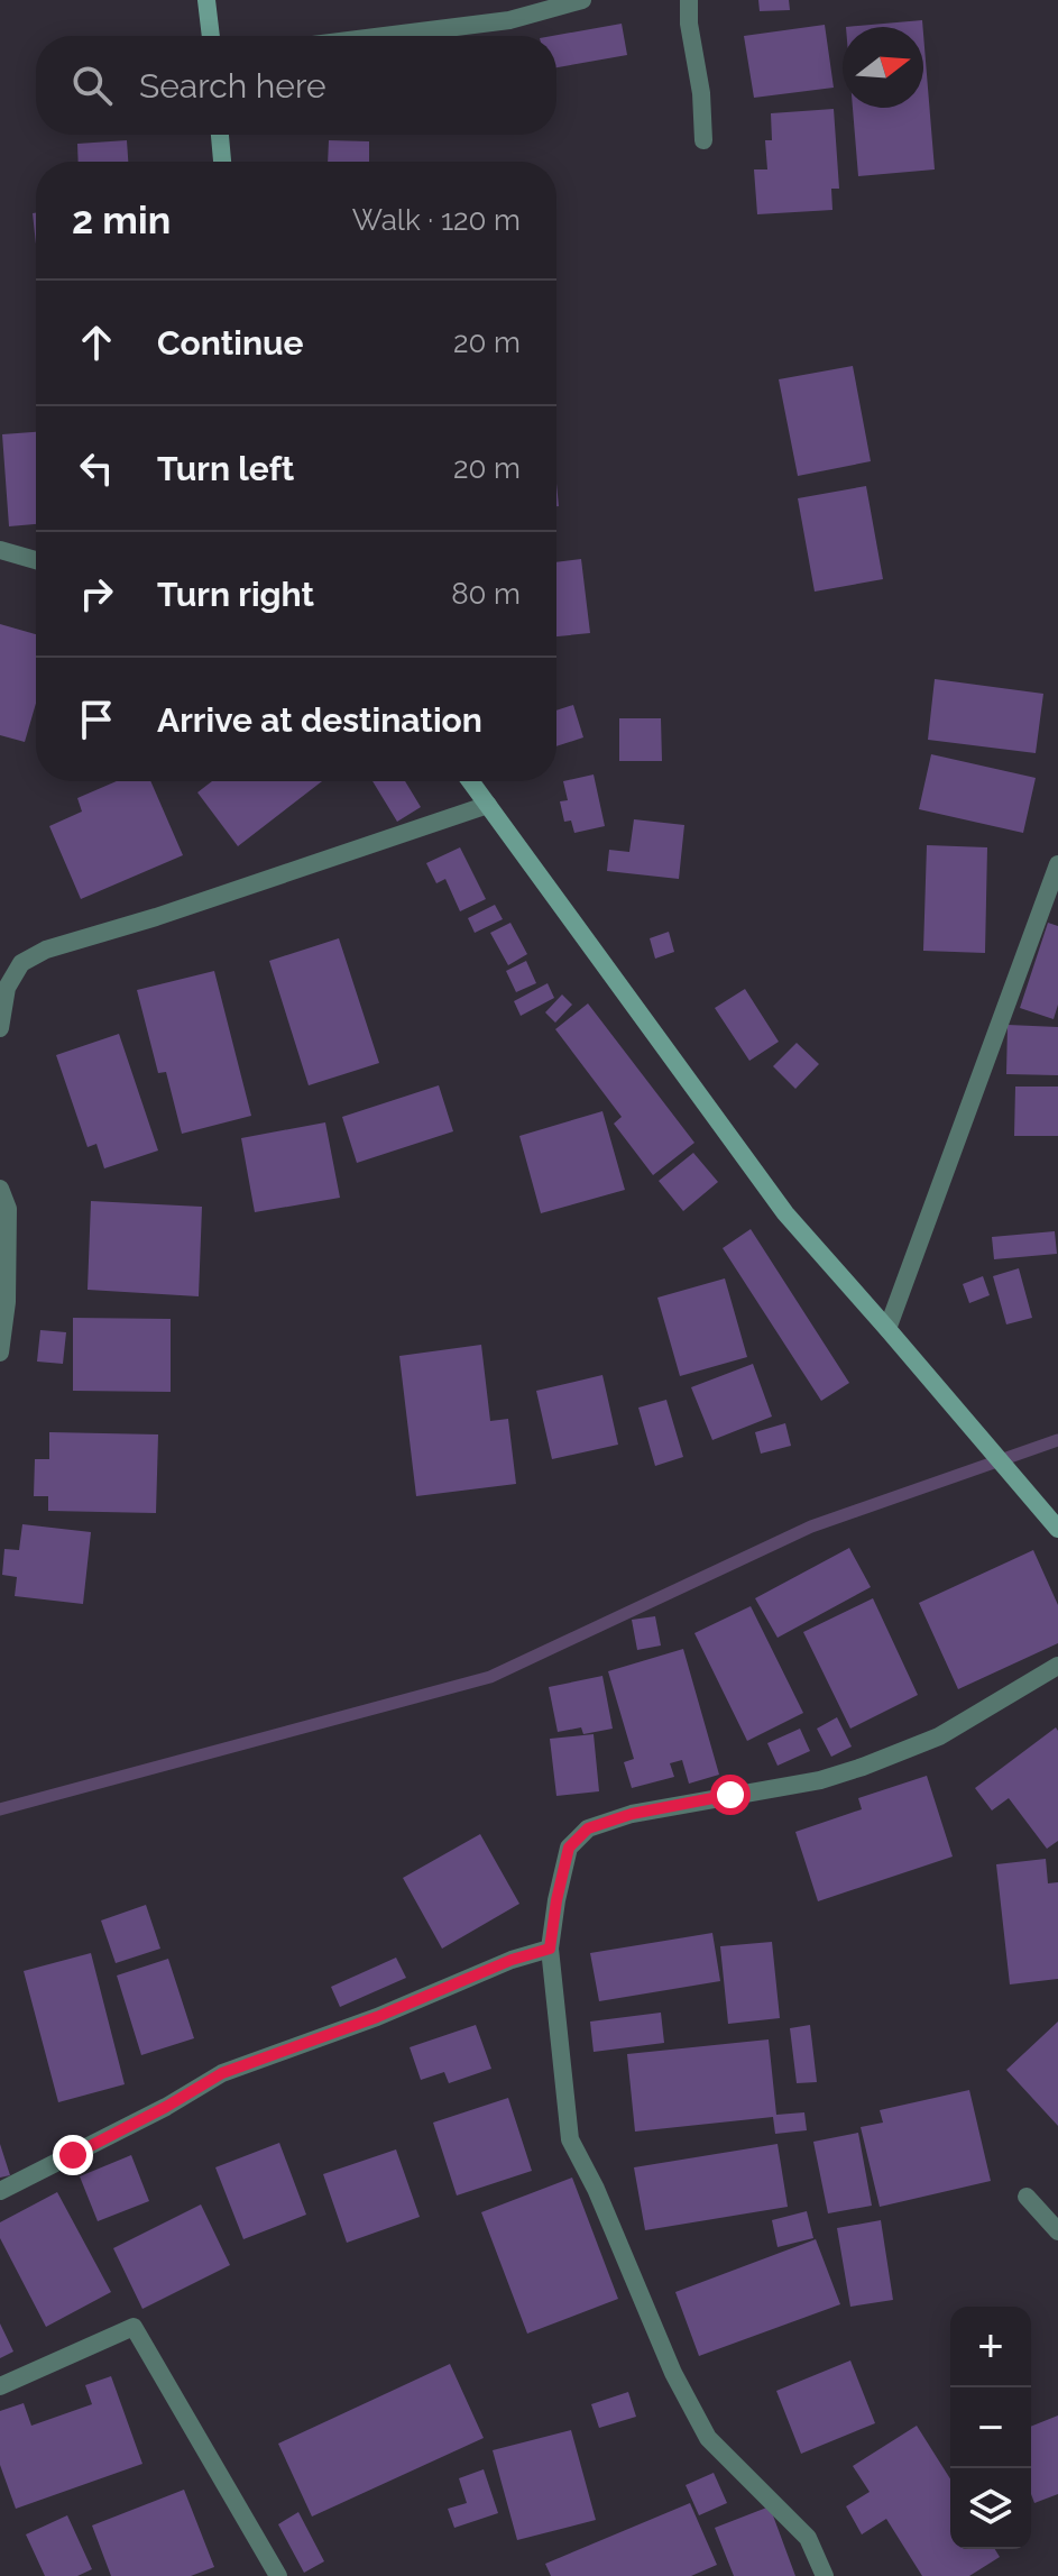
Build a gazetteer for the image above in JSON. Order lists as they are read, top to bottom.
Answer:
{
  "north": "right",
  "page": {
    "search": "Search here",
    "heading": ["2 min", "Walk · 120 m"],
    "list": [
      ["Continue", "20 m"],
      ["Turn left", "20 m"],
      ["Turn right", "80 m"],
      "Arrive at destination"
    ],
    "map_buttons": ["+", "−"]
  }
}
